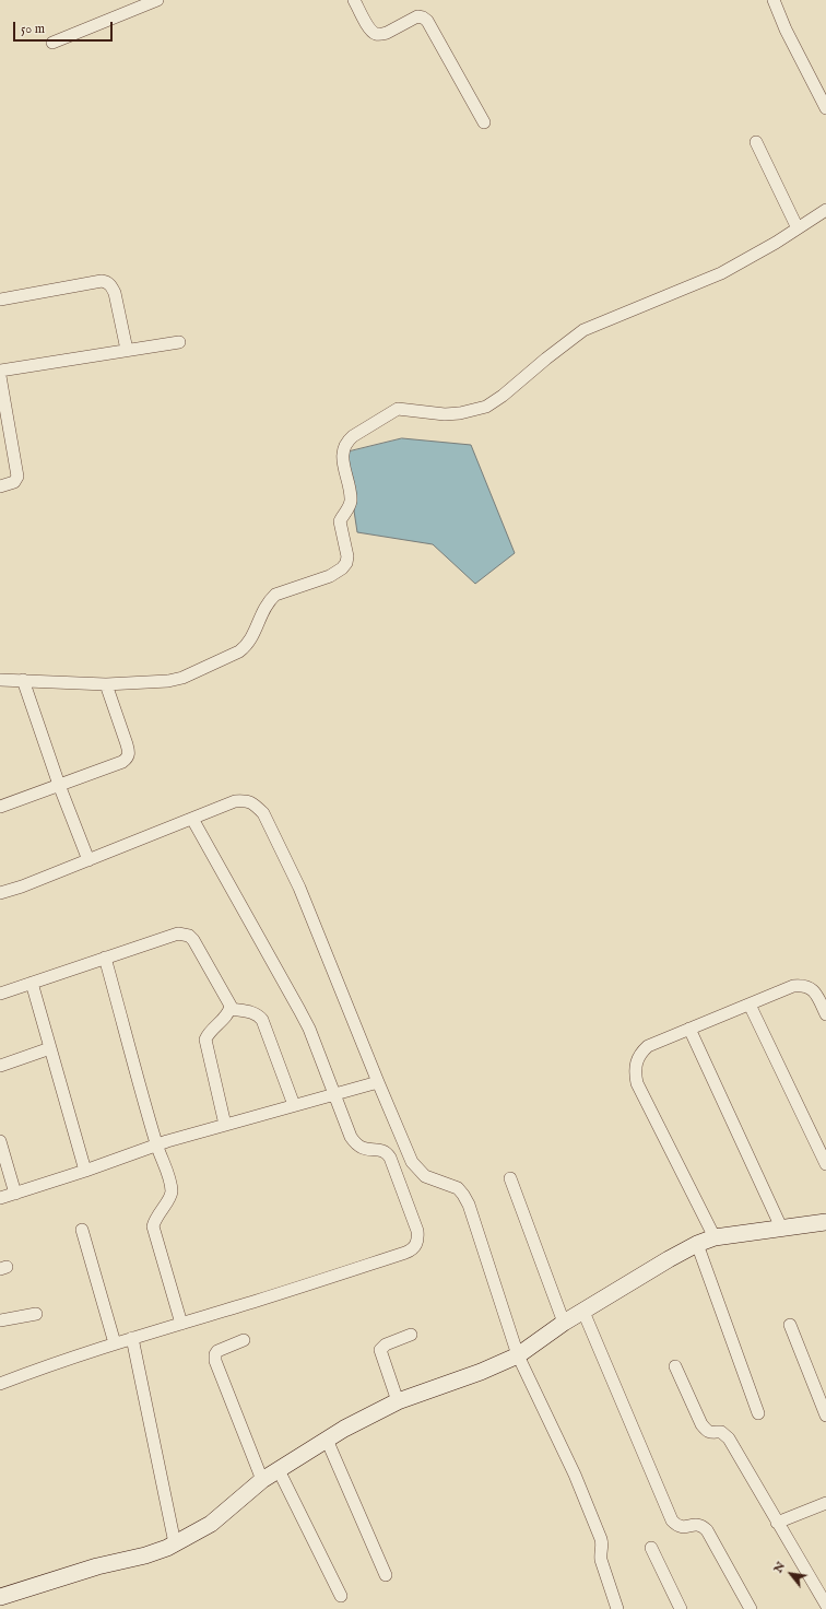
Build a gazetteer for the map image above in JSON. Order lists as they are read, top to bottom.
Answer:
{
  "scale_bar": "50 m",
  "north": "top left"
}
